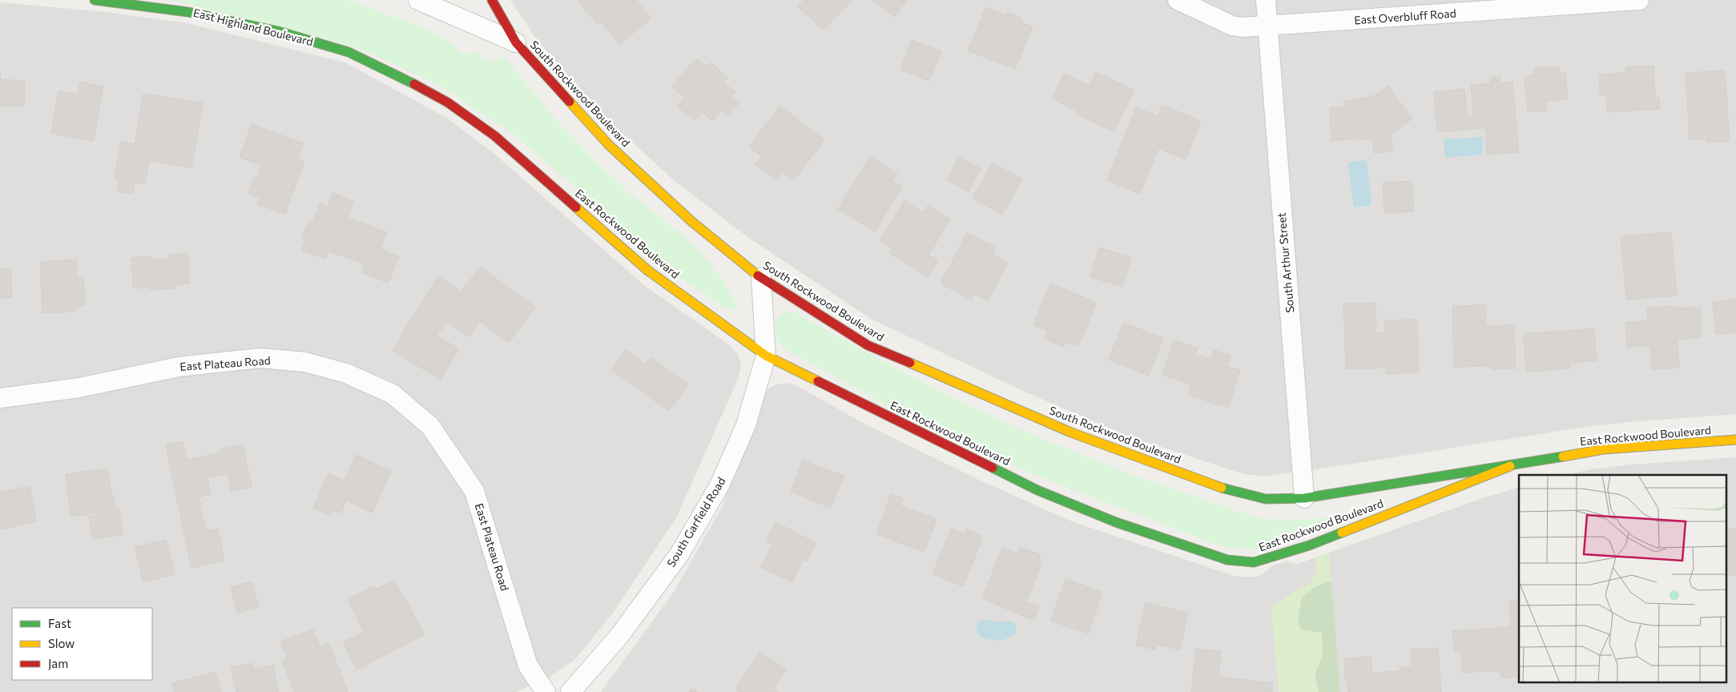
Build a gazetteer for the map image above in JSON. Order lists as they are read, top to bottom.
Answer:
{
  "streets": {
    "street": [
      "East Overbluff Road",
      "East Highland Boulevard",
      "South Rockwood Boulevard",
      "East Rockwood Boulevard",
      "South Arthur Street",
      "East Plateau Road",
      "South Garfield Road"
    ]
  },
  "crossings": [
    ["East Overbluff Road", "South Arthur Street"],
    ["East Highland Boulevard", "East Rockwood Boulevard"],
    ["South Rockwood Boulevard", "East Rockwood Boulevard"],
    ["South Rockwood Boulevard", "South Arthur Street"],
    ["South Rockwood Boulevard", "South Garfield Road"],
    ["East Rockwood Boulevard", "South Arthur Street"],
    ["East Rockwood Boulevard", "South Garfield Road"]
  ],
  "legend": ["Fast", "Slow", "Jam"]
}
